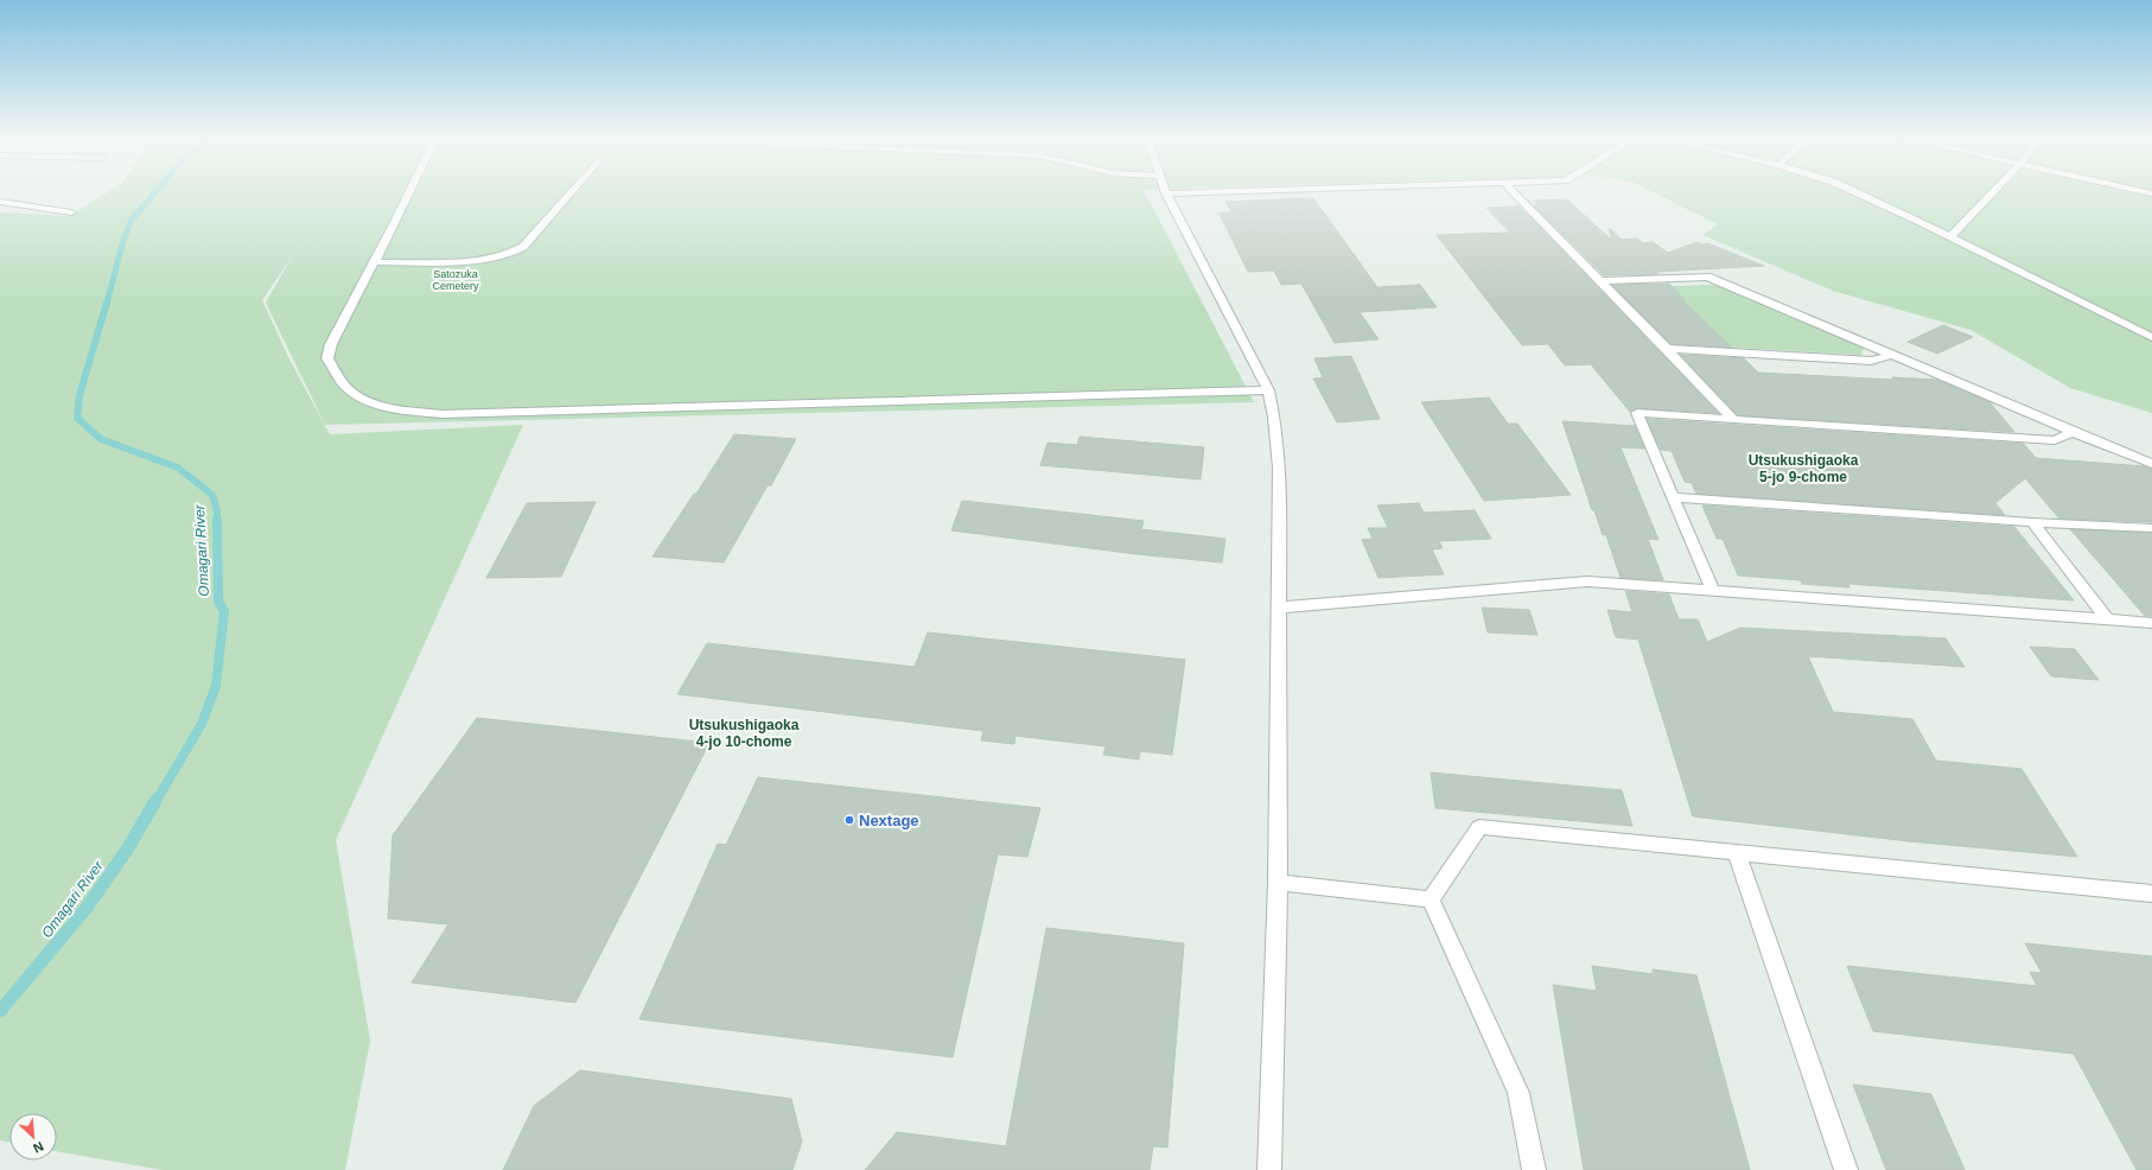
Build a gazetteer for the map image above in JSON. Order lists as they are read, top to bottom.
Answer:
{
  "districts": ["Utsukushigaoka 5-jo 9-chome", "Utsukushigaoka 4-jo 10-chome"],
  "water": ["Omagari River"],
  "parks": ["Satozuka Cemetery"],
  "places": ["Nextage"],
  "north": "bottom right"
}
